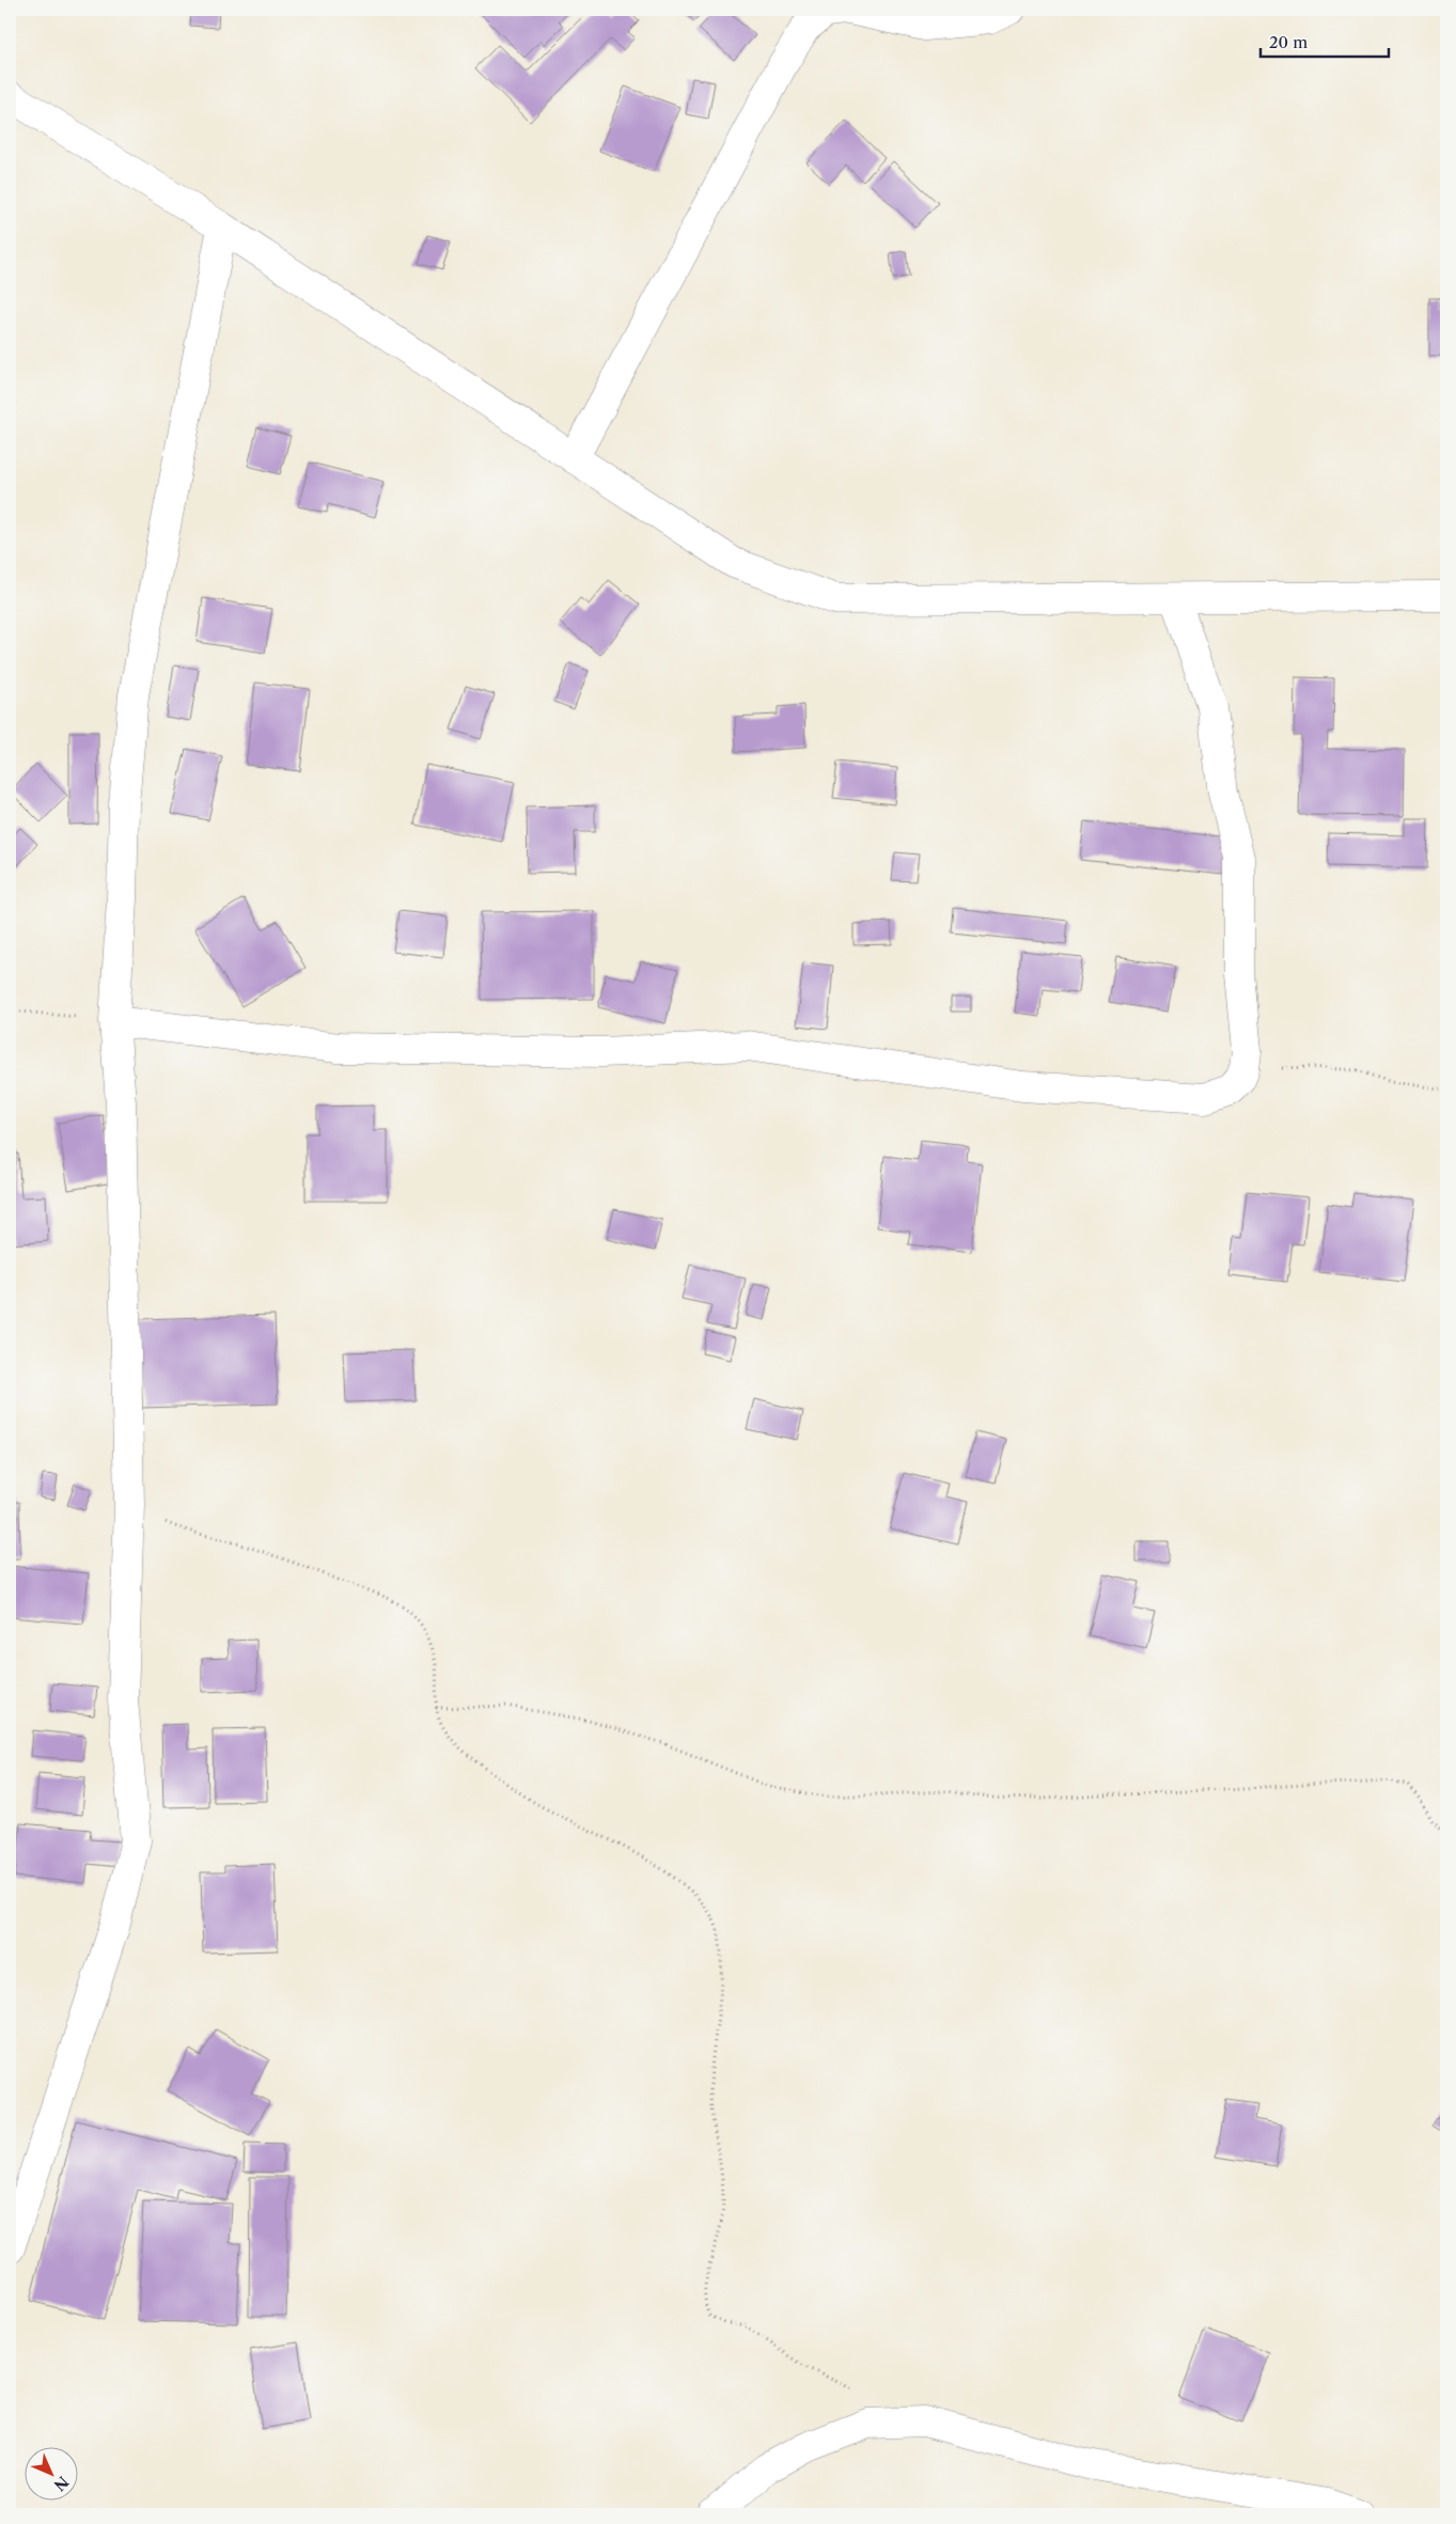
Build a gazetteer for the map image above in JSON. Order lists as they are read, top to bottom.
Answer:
{
  "scale_bar": "20 m",
  "north": "bottom right"
}
